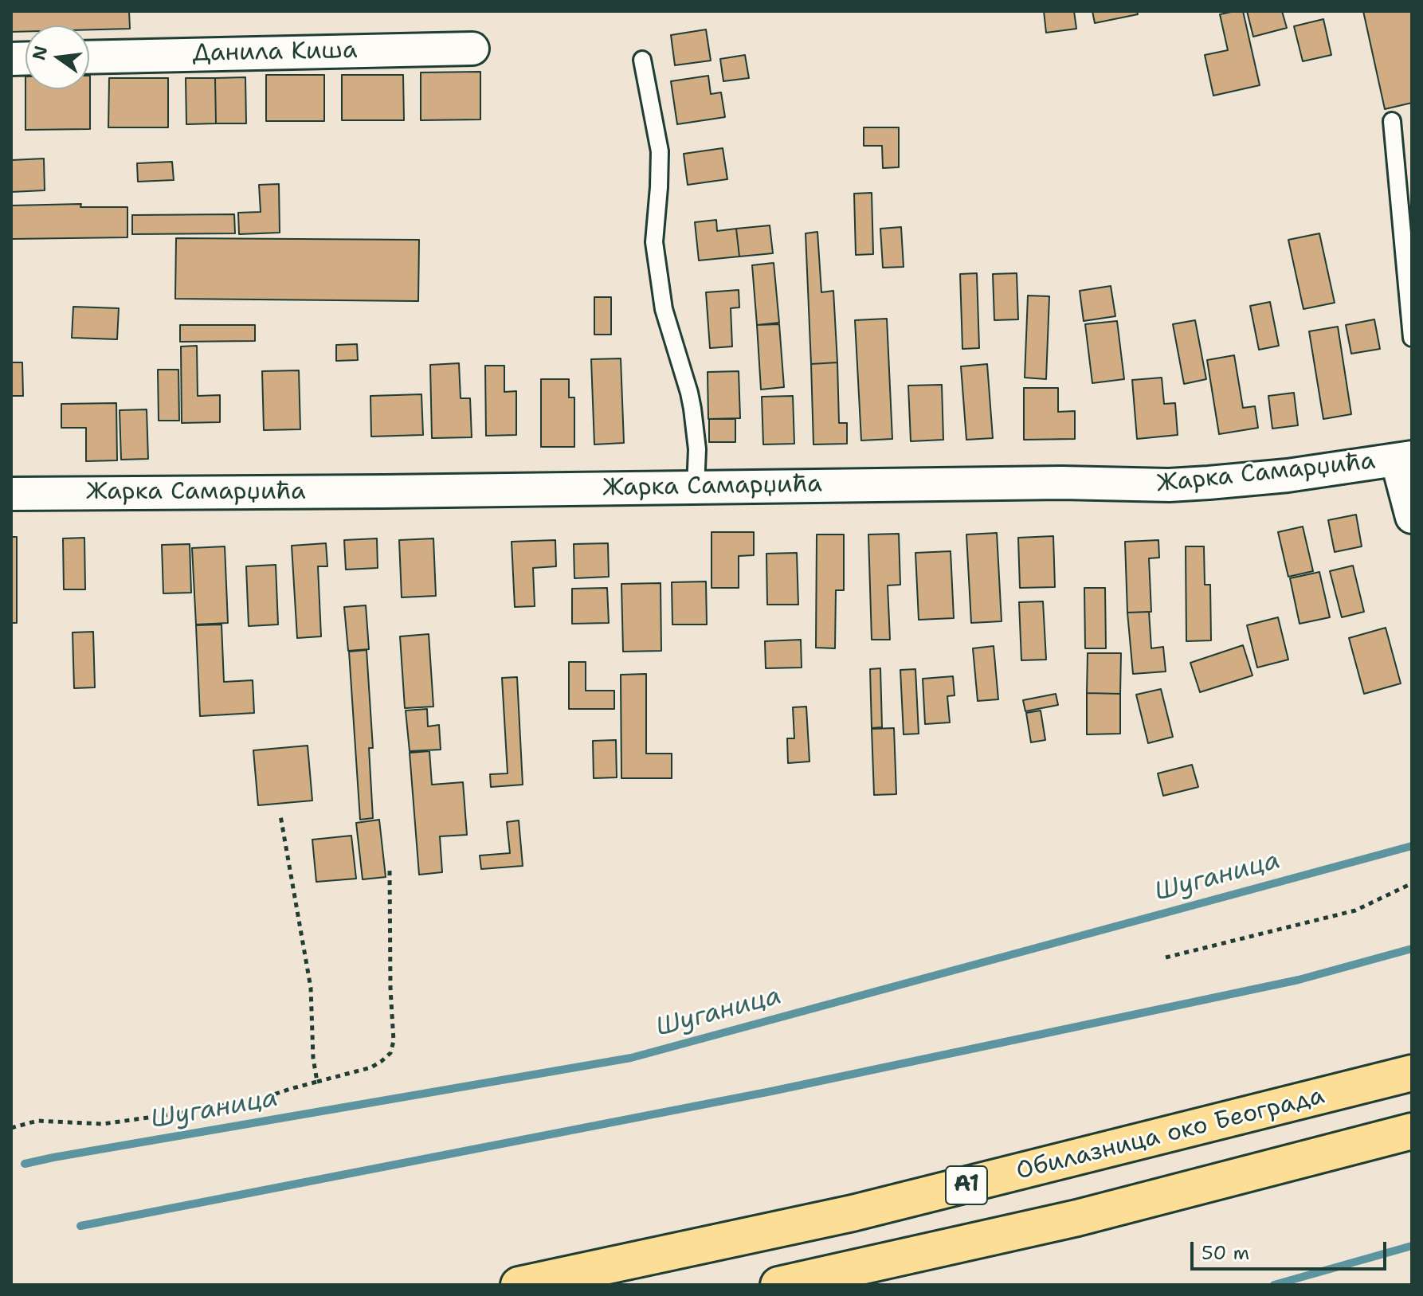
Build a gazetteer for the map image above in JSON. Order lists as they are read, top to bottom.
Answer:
{
  "streets": {
    "highway": ["Обилазница око Београда", "A1"],
    "street": ["Данила Киша", "Жарка Самарџића"]
  },
  "water": ["Шуганица"],
  "scale_bar": "50 m",
  "north": "left"
}
